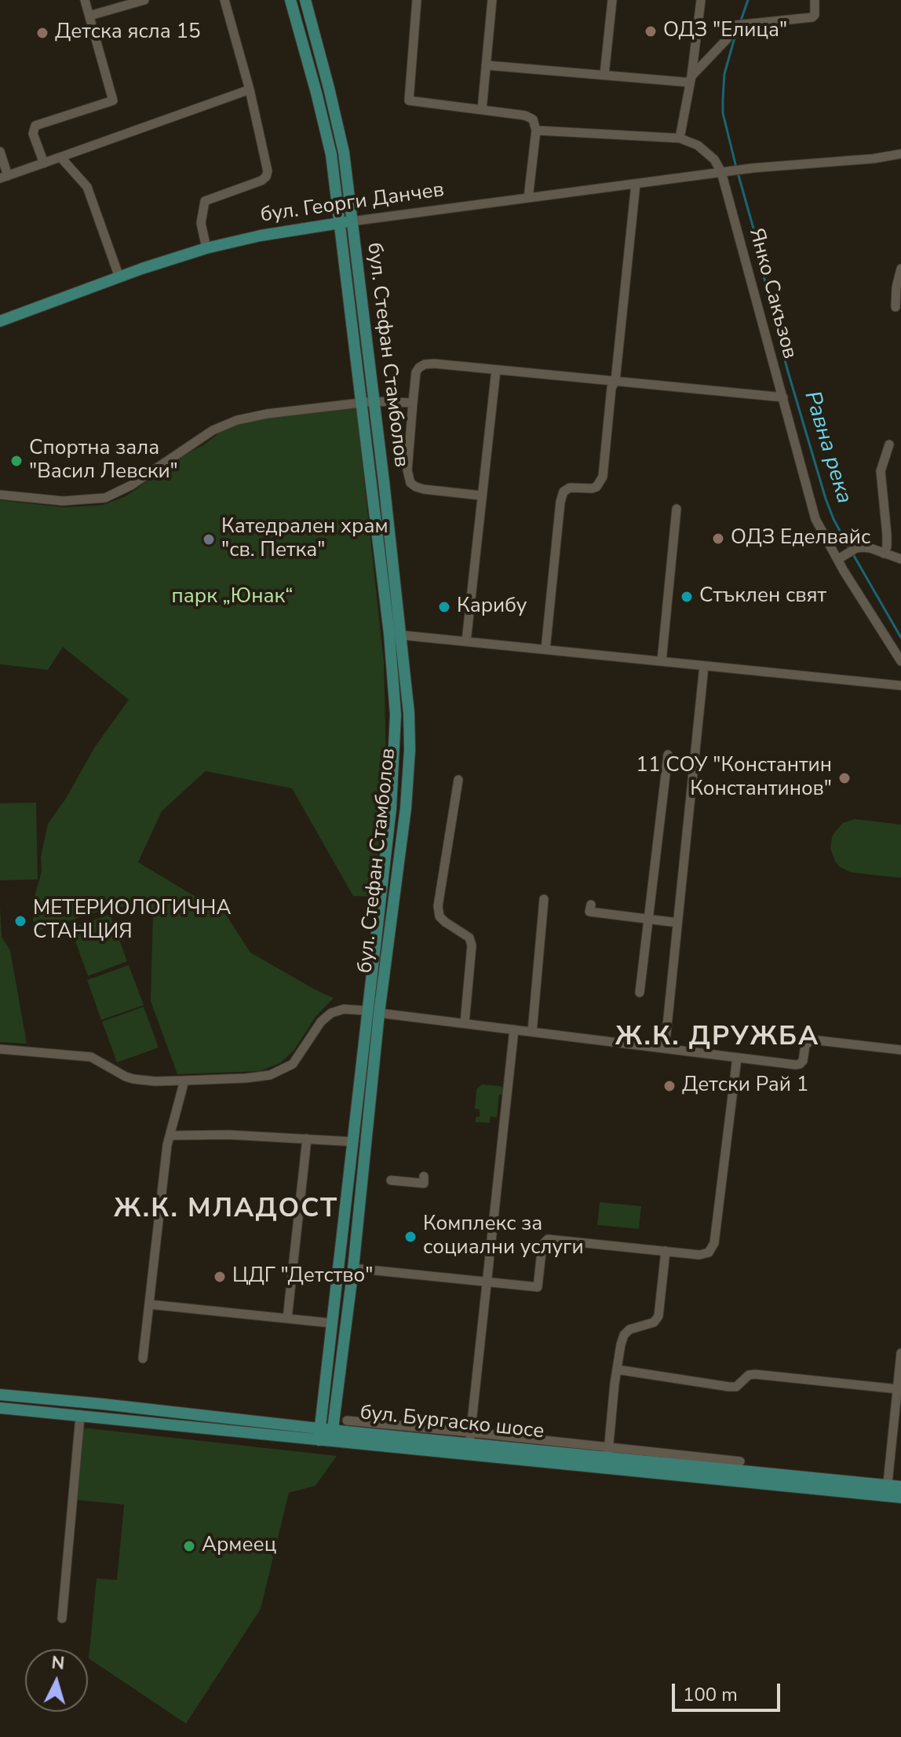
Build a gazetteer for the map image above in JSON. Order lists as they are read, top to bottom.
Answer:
{
  "streets": {
    "main road": ["бул. Георги Данчев", "бул. Стефан Стамболов", "бул. Бургаско шосе"],
    "street": ["Янко Сакъзов"]
  },
  "crossings": [
    ["бул. Георги Данчев", "Янко Сакъзов"],
    ["бул. Георги Данчев", "бул. Стефан Стамболов"],
    ["бул. Стефан Стамболов", "бул. Бургаско шосе"]
  ],
  "districts": ["Ж.К. ДРУЖБА", "Ж.К. МЛАДОСТ"],
  "water": ["Равна река"],
  "parks": ["парк „Юнак“"],
  "places": [
    "ОДЗ \"Елица\"",
    "Детска ясла 15",
    "Спортна зала \"Васил Левски\"",
    "ОДЗ Еделвайс",
    "Катедрален храм \"св. Петка\"",
    "Стъклен свят",
    "Карибу",
    "11 СОУ \"Константин Константинов\"",
    "МЕТЕРИОЛОГИЧНА СТАНЦИЯ",
    "Детски Рай 1",
    "Комплекс за социални услуги",
    "ЦДГ \"Детство\"",
    "Армеец"
  ],
  "scale_bar": "100 m",
  "north": "top"
}
